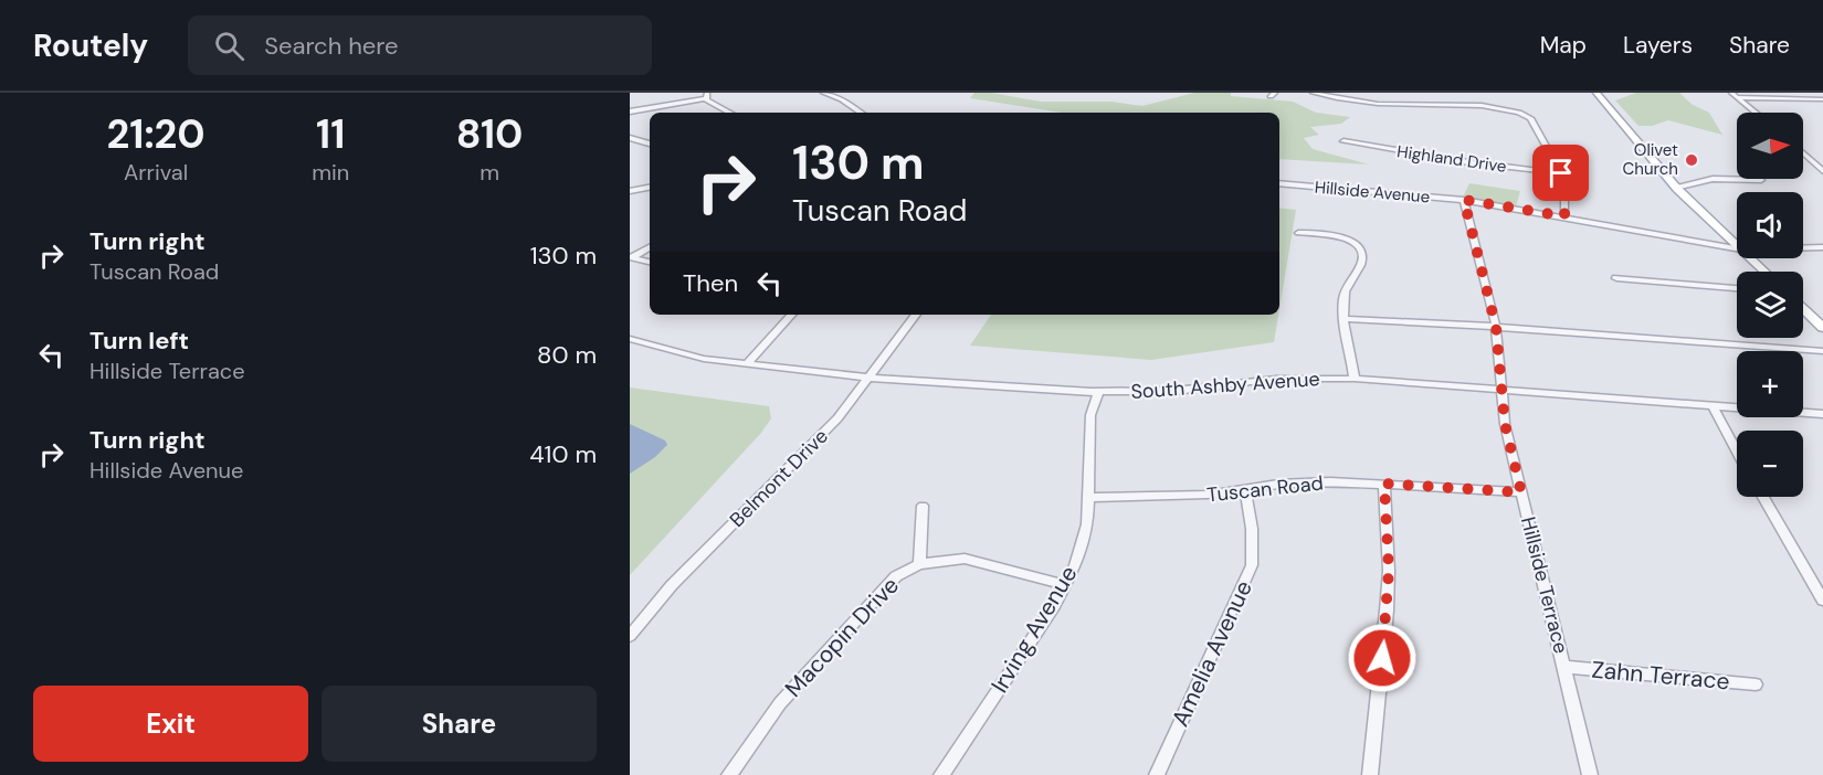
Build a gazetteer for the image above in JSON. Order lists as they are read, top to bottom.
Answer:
{
  "streets": {
    "street": [
      "Highland Drive",
      "Hillside Avenue",
      "South Ashby Avenue",
      "Belmont Drive",
      "Tuscan Road",
      "Hillside Terrace",
      "Irving Avenue",
      "Macopin Drive",
      "Amelia Avenue",
      "Zahn Terrace"
    ]
  },
  "crossings": [
    ["Hillside Avenue", "Hillside Terrace"],
    ["South Ashby Avenue", "Belmont Drive"],
    ["South Ashby Avenue", "Hillside Terrace"],
    ["South Ashby Avenue", "Irving Avenue"],
    ["Tuscan Road", "Hillside Terrace"],
    ["Tuscan Road", "Irving Avenue"],
    ["Tuscan Road", "Amelia Avenue"],
    ["Hillside Terrace", "Zahn Terrace"],
    ["Irving Avenue", "Macopin Drive"]
  ],
  "places": ["Olivet Church"],
  "north": "right",
  "page": {
    "header": "Routely",
    "search": "Search here",
    "nav": ["Map", "Layers", "Share"],
    "eta": [
      "21:20",
      "Arrival",
      "11",
      "min",
      "810",
      "m"
    ],
    "map_buttons": ["+", "−"],
    "turn": ["130 m", "Tuscan Road"],
    "list": [
      {
        "name": "Turn right",
        "note": "Tuscan Road",
        "value": "130 m"
      },
      {
        "name": "Turn left",
        "note": "Hillside Terrace",
        "value": "80 m"
      },
      {
        "name": "Turn right",
        "note": "Hillside Avenue",
        "value": "410 m"
      }
    ],
    "then": "Then",
    "buttons": ["Exit", "Share"]
  }
}
